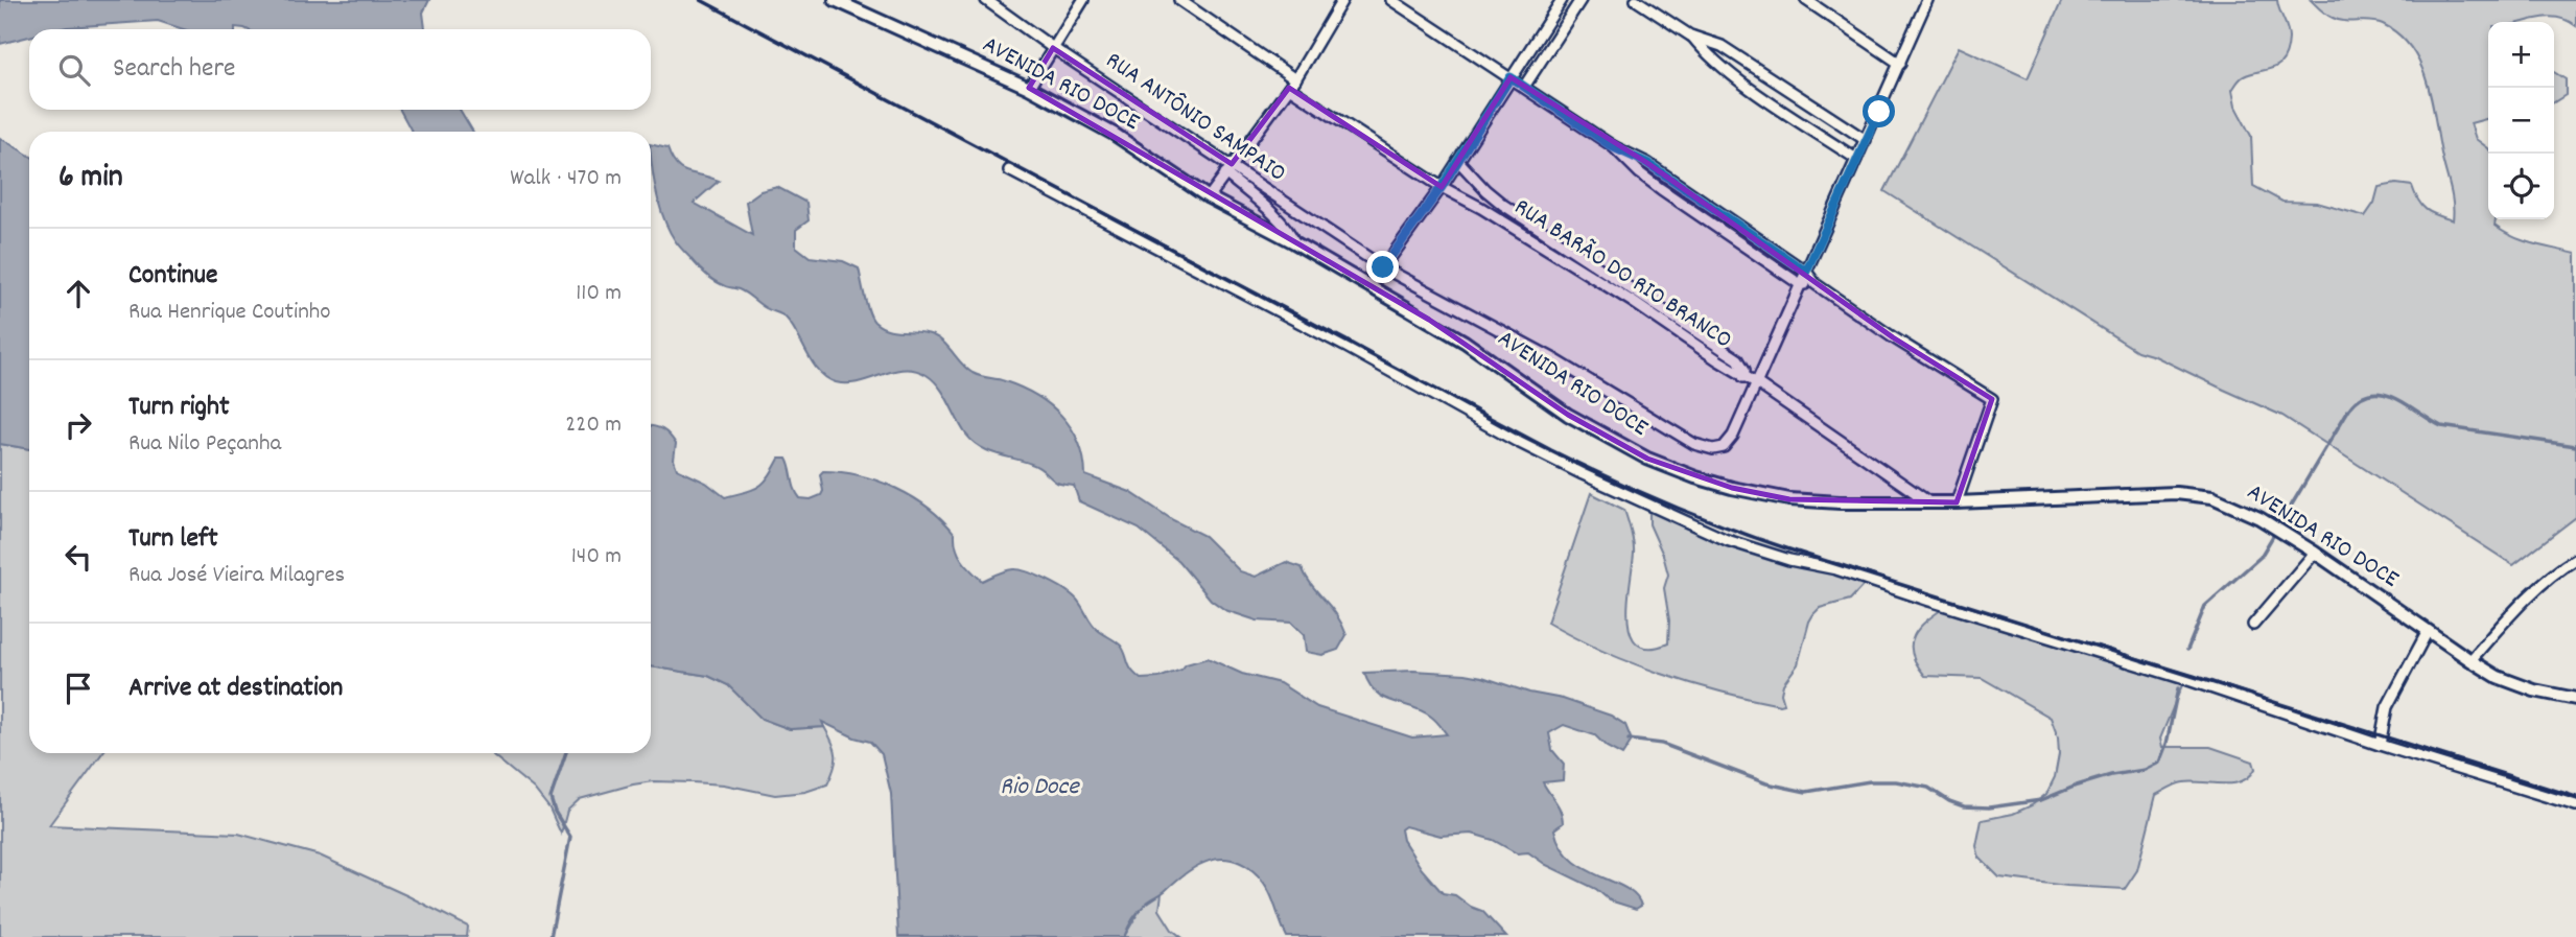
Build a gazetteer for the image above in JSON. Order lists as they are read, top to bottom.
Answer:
{
  "streets": {
    "street": ["AVENIDA RIO DOCE", "RUA ANTÔNIO SAMPAIO", "RUA BARÃO DO RIO BRANCO"]
  },
  "crossings": [
    ["AVENIDA RIO DOCE", "RUA BARÃO DO RIO BRANCO"],
    ["RUA ANTÔNIO SAMPAIO", "RUA BARÃO DO RIO BRANCO"]
  ],
  "water": ["Rio Doce"],
  "page": {
    "map_buttons": ["+", "−"],
    "search": "Search here",
    "heading": ["6 min", "Walk · 470 m"],
    "list": [
      ["Continue", "Rua Henrique Coutinho", "110 m"],
      ["Turn right", "Rua Nilo Peçanha", "220 m"],
      ["Turn left", "Rua José Vieira Milagres", "140 m"],
      "Arrive at destination"
    ]
  }
}
